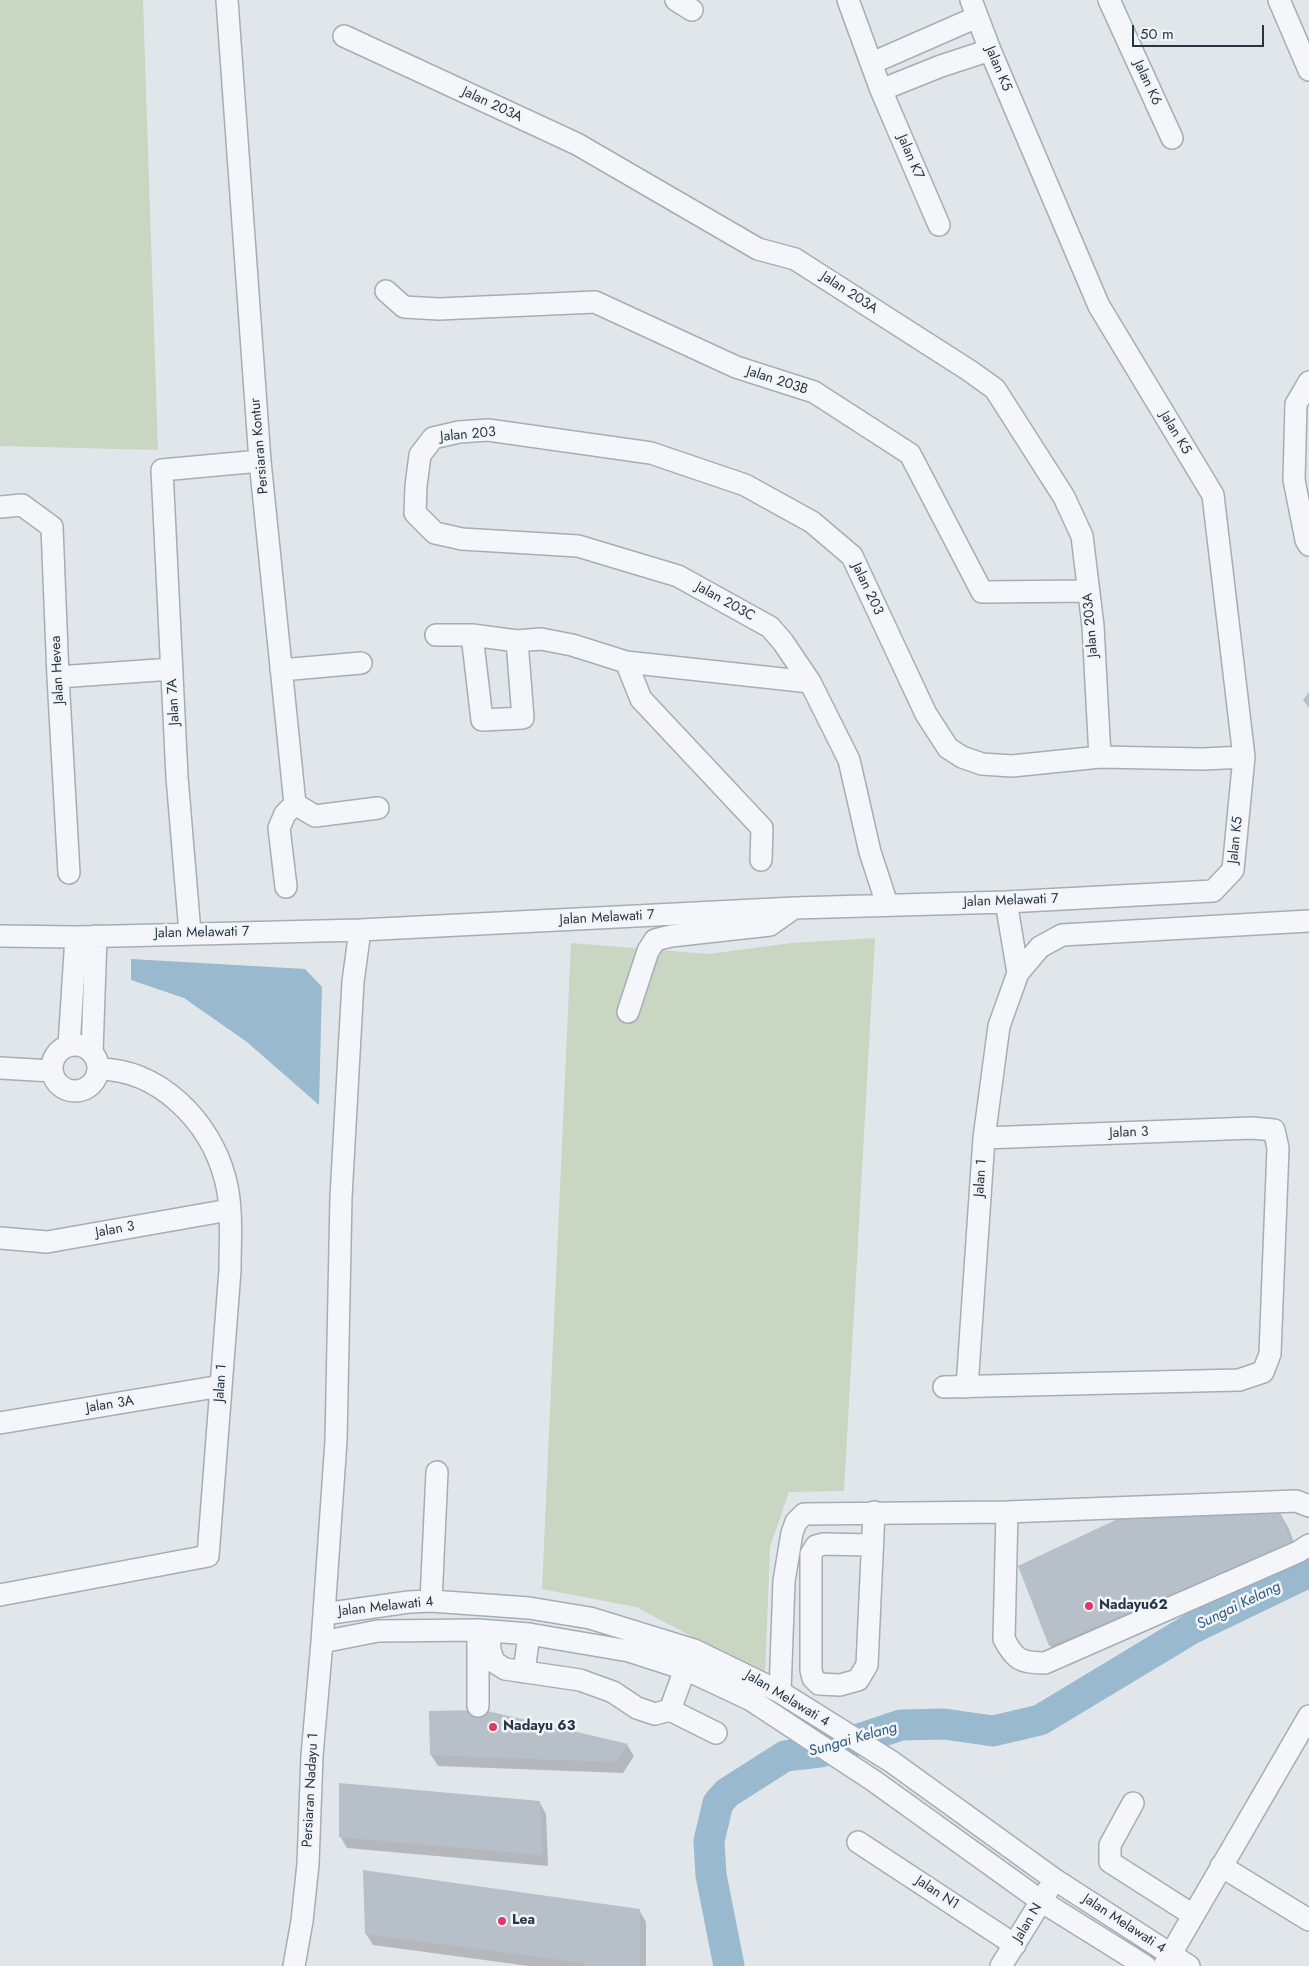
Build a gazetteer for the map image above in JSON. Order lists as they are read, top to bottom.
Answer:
{
  "streets": {
    "street": [
      "Jalan K5",
      "Jalan K6",
      "Jalan 203A",
      "Jalan K7",
      "Jalan 203B",
      "Jalan 203",
      "Persiaran Kontur",
      "Jalan 203C",
      "Jalan Hevea",
      "Jalan 7A",
      "Jalan Melawati 7",
      "Jalan 3",
      "Jalan 1",
      "Jalan 3A",
      "Jalan Melawati 4",
      "Persiaran Nadayu 1",
      "Jalan N1",
      "Jalan N"
    ]
  },
  "crossings": [
    ["Jalan K5", "Jalan 203"],
    ["Jalan K5", "Jalan Melawati 7"],
    ["Jalan 203A", "Jalan 203B"],
    ["Jalan 203A", "Jalan 203"],
    ["Jalan 203", "Jalan 203C"],
    ["Persiaran Kontur", "Jalan 7A"],
    ["Jalan 203C", "Jalan Melawati 7"],
    ["Jalan 7A", "Jalan Melawati 7"],
    ["Jalan Melawati 7", "Persiaran Nadayu 1"],
    ["Jalan 3", "Jalan 1"],
    ["Jalan 1", "Jalan 3A"],
    ["Jalan Melawati 4", "Persiaran Nadayu 1"],
    ["Jalan Melawati 4", "Jalan N"],
    ["Jalan N1", "Jalan N"]
  ],
  "water": ["Sungai Kelang"],
  "places": ["Nadayu62", "Nadayu 63", "Lea"],
  "scale_bar": "50 m"
}
